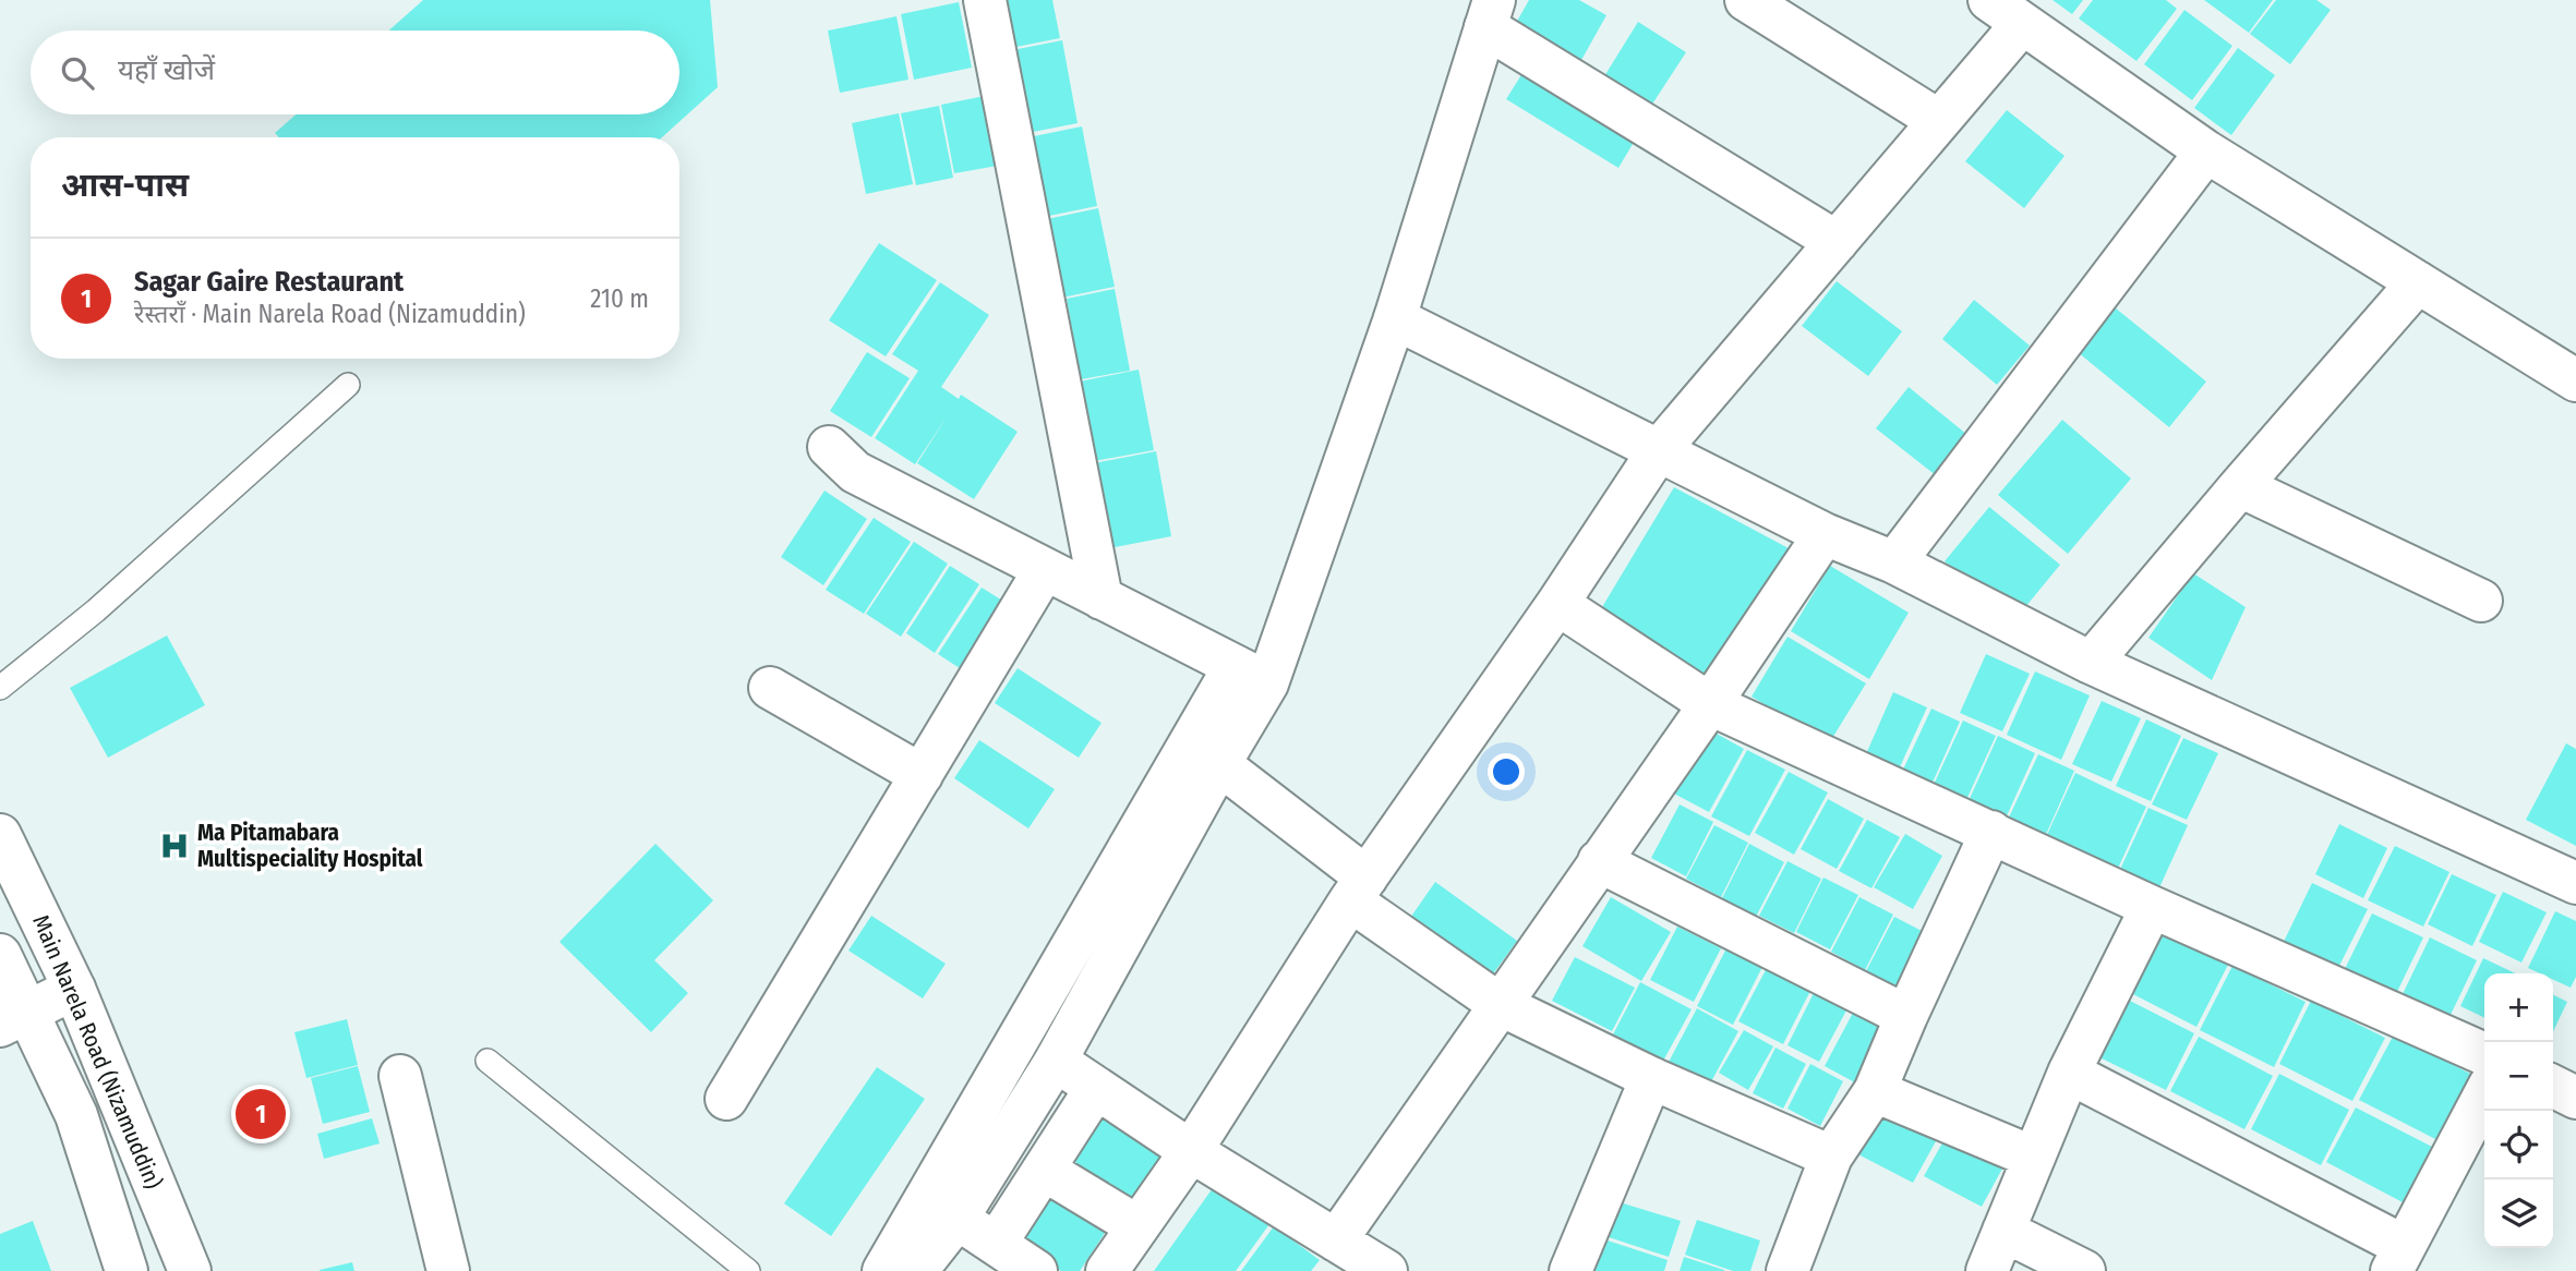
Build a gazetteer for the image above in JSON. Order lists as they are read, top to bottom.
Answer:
{
  "streets": {
    "street": ["Main Narela Road (Nizamuddin)"]
  },
  "places": {
    "hospital": ["Ma Pitamabara Multispeciality Hospital"]
  },
  "page": {
    "search": "यहाँ खोजें",
    "heading": "आस-पास",
    "list": [
      {
        "mark": "1",
        "name": "Sagar Gaire Restaurant",
        "note": "रेस्तराँ · Main Narela Road (Nizamuddin)",
        "value": "210 m"
      }
    ],
    "map_buttons": ["+", "−"],
    "pins": "1"
  }
}
